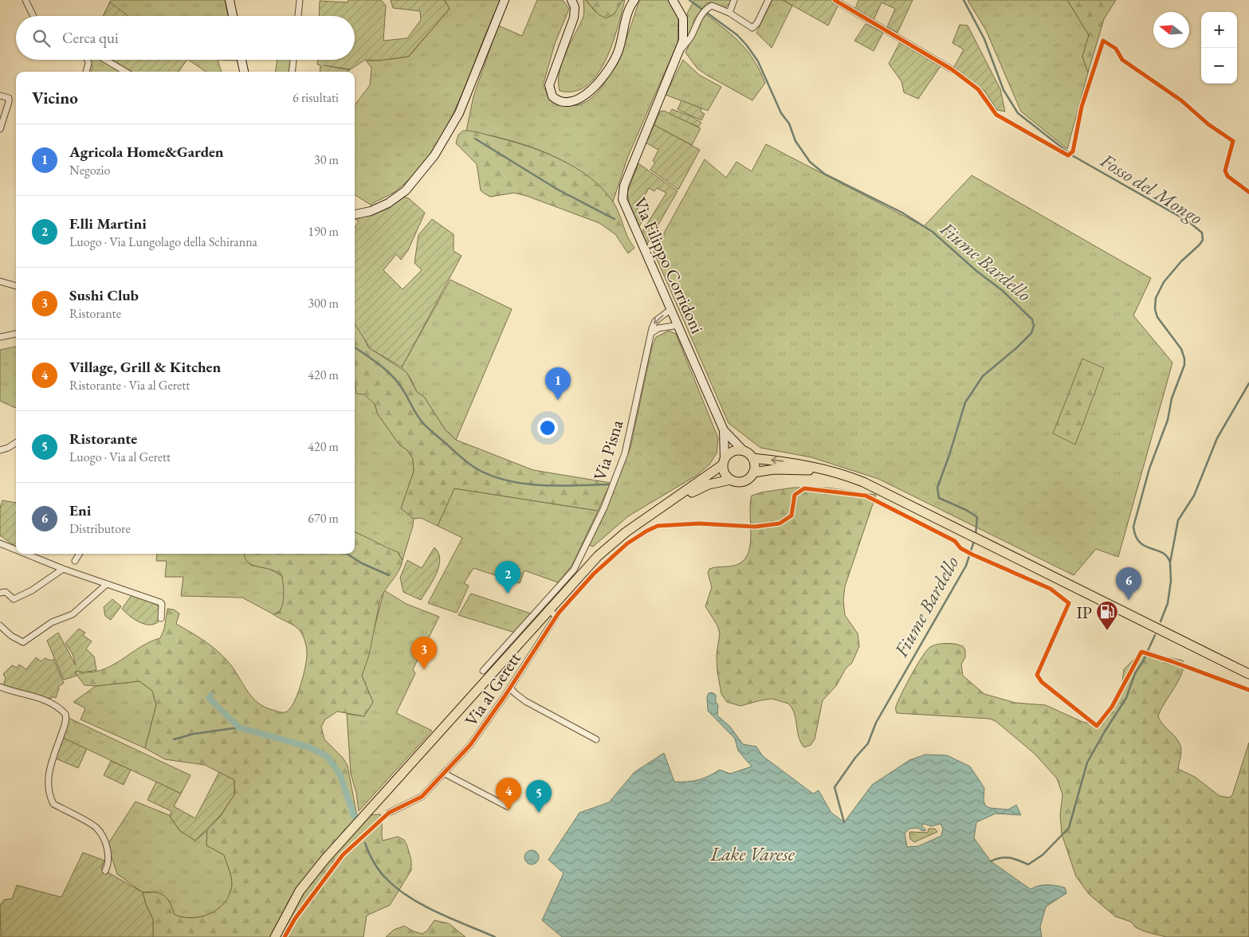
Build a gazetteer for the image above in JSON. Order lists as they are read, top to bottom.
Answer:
{
  "streets": {
    "street": ["Via Filippo Corridoni", "Via Pisna", "Via al Gerett"]
  },
  "crossings": [
    ["Via Filippo Corridoni", "Via Pisna"]
  ],
  "water": ["Fosso del Mongo", "Fiume Bardello", "Lake Varese"],
  "places": {
    "fuel station": ["IP"]
  },
  "north": "left",
  "page": {
    "map_buttons": ["+", "−"],
    "search": "Cerca qui",
    "heading": ["Vicino", "6 risultati"],
    "list": [
      {
        "mark": "1",
        "name": "Agricola Home&Garden",
        "note": "Negozio",
        "value": "30 m"
      },
      {
        "mark": "2",
        "name": "F.lli Martini",
        "note": "Luogo · Via Lungolago della Schiranna",
        "value": "190 m"
      },
      {
        "mark": "3",
        "name": "Sushi Club",
        "note": "Ristorante",
        "value": "300 m"
      },
      {
        "mark": "4",
        "name": "Village, Grill & Kitchen",
        "note": "Ristorante · Via al Gerett",
        "value": "420 m"
      },
      {
        "mark": "5",
        "name": "Ristorante",
        "note": "Luogo · Via al Gerett",
        "value": "420 m"
      },
      {
        "mark": "6",
        "name": "Eni",
        "note": "Distributore",
        "value": "670 m"
      }
    ],
    "pins": [
      "1",
      "2",
      "6",
      "3",
      "4",
      "5"
    ]
  }
}
